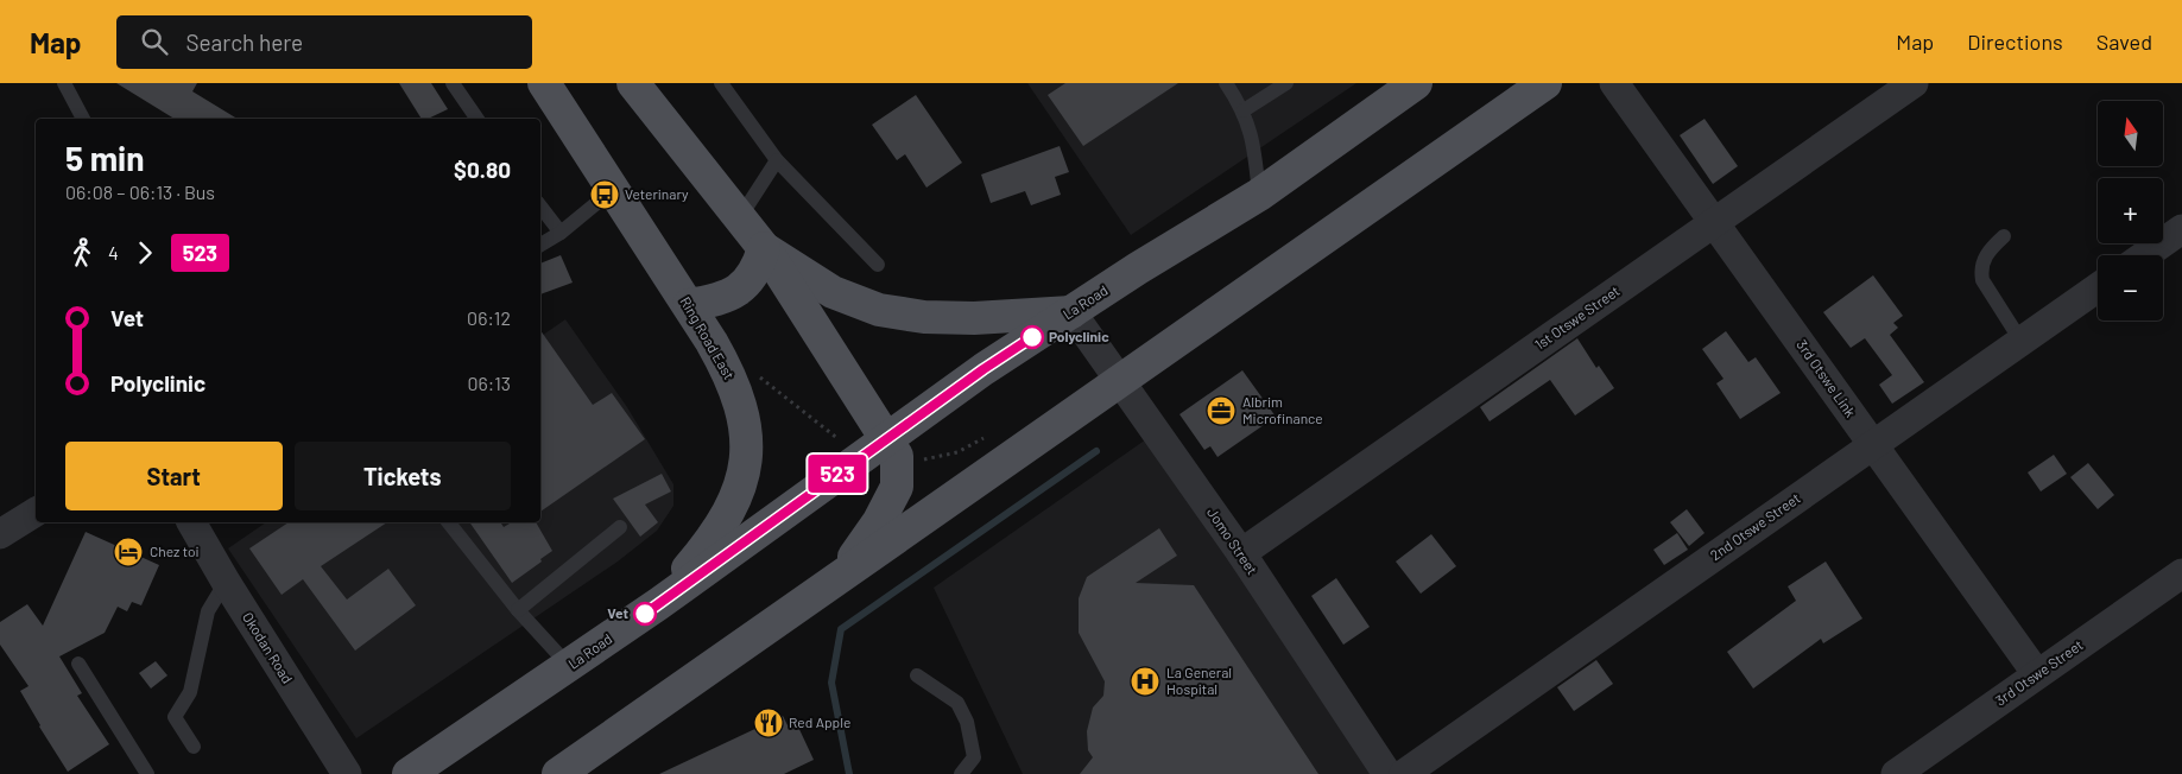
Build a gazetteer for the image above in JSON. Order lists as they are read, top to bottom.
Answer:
{
  "streets": {
    "main road": ["La Road", "Ring Road East"],
    "street": [
      "1st Otswe Street",
      "3rd Otswe Link",
      "2nd Otswe Street",
      "Jomo Street",
      "Okodan Road",
      "3rd Otswe Street"
    ]
  },
  "crossings": [
    ["La Road", "Ring Road East"],
    ["La Road", "Jomo Street"],
    ["1st Otswe Street", "3rd Otswe Link"],
    ["1st Otswe Street", "Jomo Street"],
    ["3rd Otswe Link", "2nd Otswe Street"],
    ["3rd Otswe Link", "3rd Otswe Street"]
  ],
  "places": {
    "bus stop": ["Veterinary"],
    "other": ["Polyclinic", "Vet"],
    "office": ["Albrim Microfinance"],
    "hotel": ["Chez toi"],
    "hospital": ["La General Hospital"],
    "restaurant": ["Red Apple"]
  },
  "lines": ["bus line 523"],
  "north": "top",
  "page": {
    "header": "Map",
    "search": "Search here",
    "nav": ["Map", "Directions", "Saved"],
    "on_map": "523",
    "map_buttons": ["+", "−"],
    "heading": ["5 min", "06:08 – 06:13 · Bus", "$0.80"],
    "legs": ["4", "523"],
    "list": [
      {
        "name": "Vet",
        "value": "06:12"
      },
      {
        "name": "Polyclinic",
        "value": "06:13"
      }
    ],
    "buttons": ["Start", "Tickets"]
  }
}
